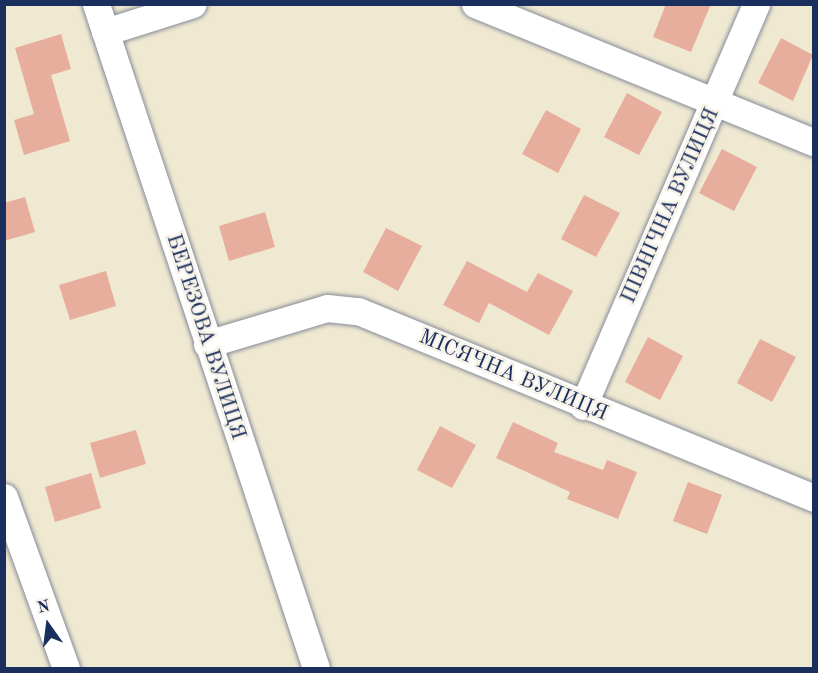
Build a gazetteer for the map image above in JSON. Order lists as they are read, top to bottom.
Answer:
{
  "streets": {
    "street": ["ПІВНІЧНА ВУЛИЦЯ", "БЕРЕЗОВА ВУЛИЦЯ", "МІСЯЧНА ВУЛИЦЯ"]
  },
  "crossings": [
    ["ПІВНІЧНА ВУЛИЦЯ", "МІСЯЧНА ВУЛИЦЯ"],
    ["БЕРЕЗОВА ВУЛИЦЯ", "МІСЯЧНА ВУЛИЦЯ"]
  ],
  "north": "top"
}
